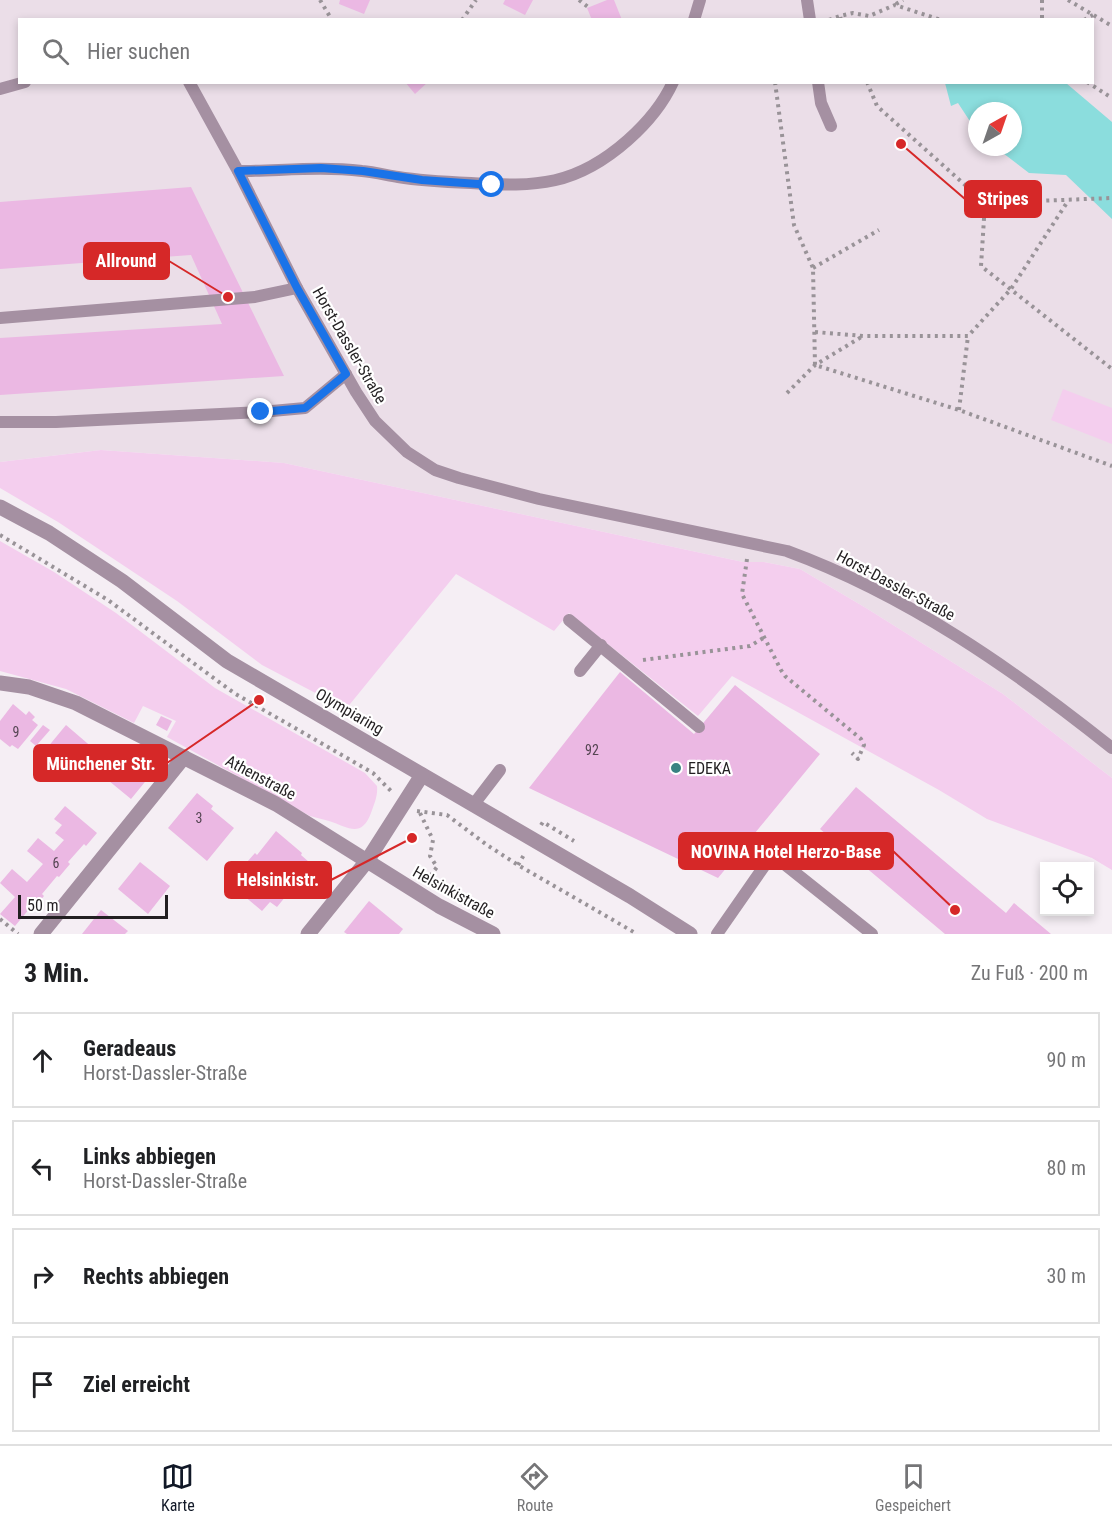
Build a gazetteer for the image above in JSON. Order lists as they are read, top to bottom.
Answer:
{
  "streets": {
    "street": ["Olympiaring", "Athenstraße", "Helsinkistraße"],
    "lane": ["Horst-Dassler-Straße"]
  },
  "crossings": [
    ["Athenstraße", "Helsinkistraße"]
  ],
  "places": [
    "Stripes",
    "Allround",
    "Münchener Str.",
    "EDEKA",
    "Helsinkistr.",
    "NOVINA Hotel Herzo-Base"
  ],
  "house_numbers": [
    "9",
    "92",
    "3",
    "6"
  ],
  "scale_bar": "50 m",
  "north": "top right",
  "page": {
    "search": "Hier suchen",
    "scale": "50 m",
    "heading": ["3 Min.", "Zu Fuß · 200 m"],
    "list": [
      ["Geradeaus", "Horst-Dassler-Straße", "90 m"],
      ["Links abbiegen", "Horst-Dassler-Straße", "80 m"],
      ["Rechts abbiegen", "30 m"],
      "Ziel erreicht"
    ],
    "nav": ["Karte", "Route", "Gespeichert"]
  }
}
